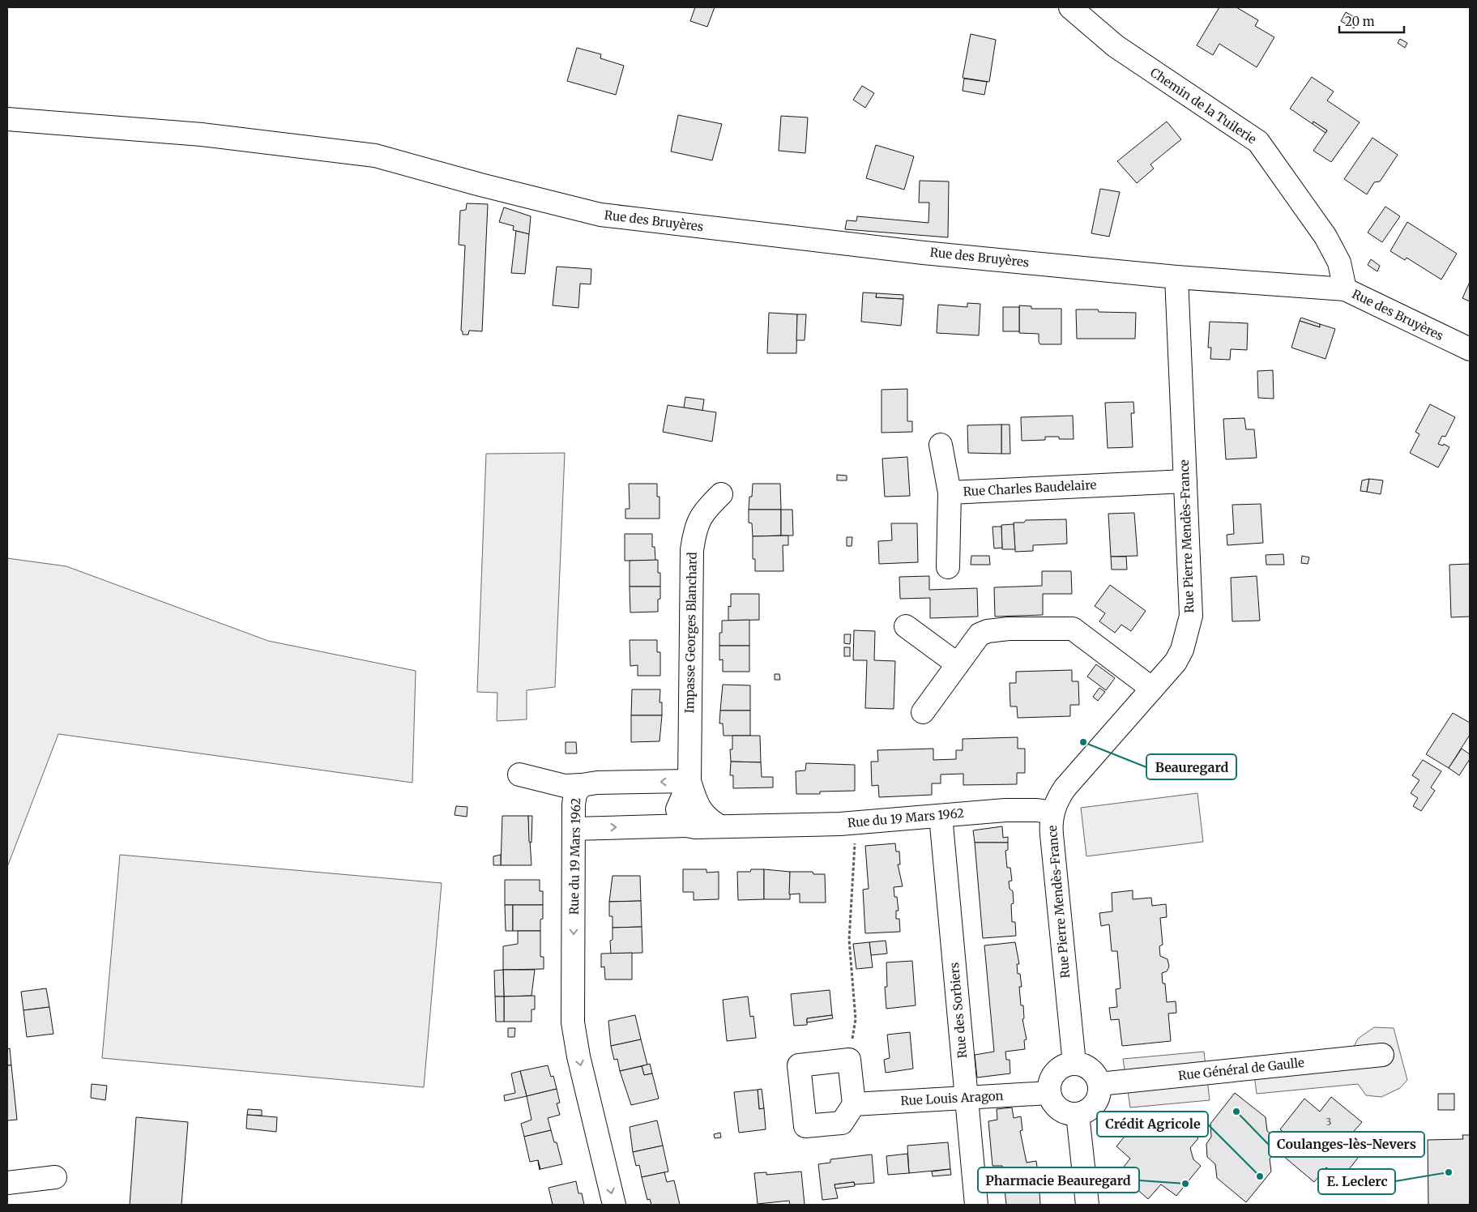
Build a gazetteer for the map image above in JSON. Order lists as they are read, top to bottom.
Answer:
{
  "streets": {
    "street": [
      "Chemin de la Tuilerie",
      "Rue des Bruyères",
      "Rue Charles Baudelaire",
      "Rue Pierre Mendès-France",
      "Impasse Georges Blanchard",
      "Rue du 19 Mars 1962",
      "Rue des Sorbiers",
      "Rue Général de Gaulle",
      "Rue Louis Aragon"
    ]
  },
  "crossings": [
    ["Chemin de la Tuilerie", "Rue des Bruyères"],
    ["Rue des Bruyères", "Rue Pierre Mendès-France"],
    ["Rue Charles Baudelaire", "Rue Pierre Mendès-France"],
    ["Rue Pierre Mendès-France", "Rue du 19 Mars 1962"],
    ["Rue Pierre Mendès-France", "Rue Général de Gaulle"],
    ["Rue Pierre Mendès-France", "Rue Louis Aragon"],
    ["Impasse Georges Blanchard", "Rue du 19 Mars 1962"],
    ["Rue du 19 Mars 1962", "Rue des Sorbiers"],
    ["Rue des Sorbiers", "Rue Louis Aragon"],
    ["Rue Général de Gaulle", "Rue Louis Aragon"]
  ],
  "places": [
    "Beauregard",
    "Coulanges-lès-Nevers",
    "E. Leclerc",
    "Crédit Agricole",
    "Pharmacie Beauregard"
  ],
  "house_numbers": ["3"],
  "scale_bar": "20 m"
}
